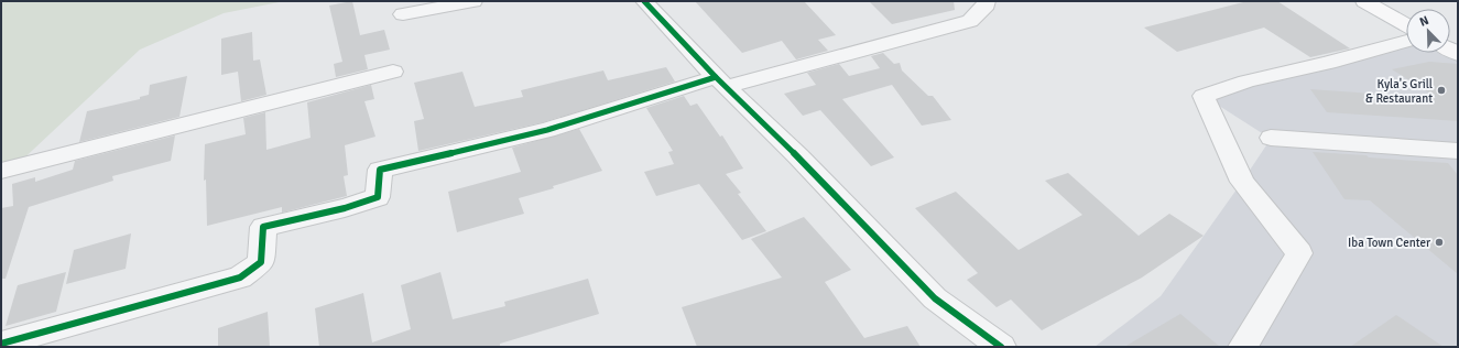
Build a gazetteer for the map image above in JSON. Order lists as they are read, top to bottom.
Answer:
{
  "places": ["Kyla's Grill & Restaurant", "Iba Town Center"],
  "north": "top left"
}
